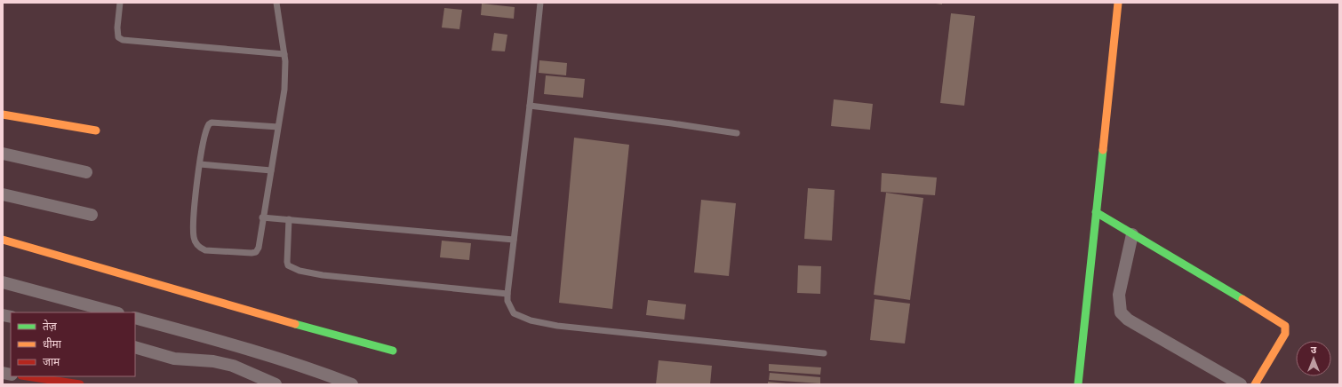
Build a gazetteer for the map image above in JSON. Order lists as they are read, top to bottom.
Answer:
{
  "legend": ["तेज़", "धीमा", "जाम"],
  "north": "top"
}
